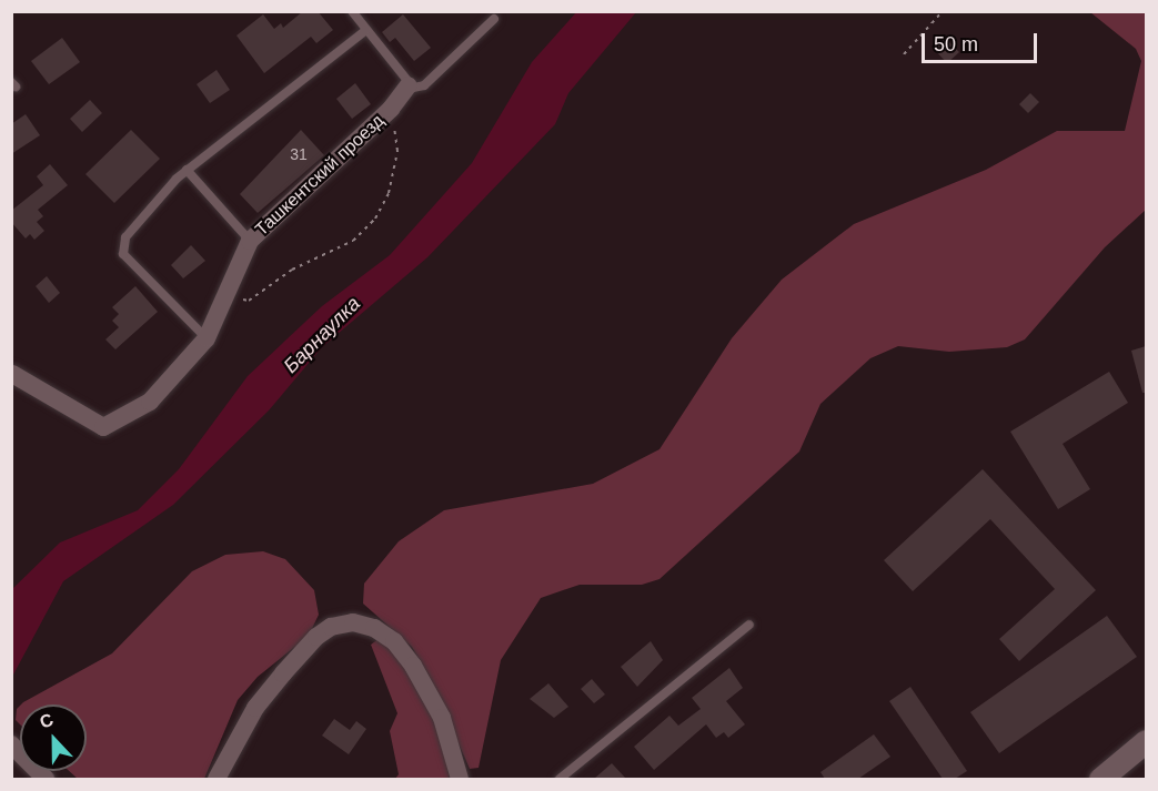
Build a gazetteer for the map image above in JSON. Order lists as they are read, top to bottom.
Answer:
{
  "streets": {
    "street": ["Ташкентский проезд"]
  },
  "water": ["Барнаулка"],
  "house_numbers": ["31"],
  "scale_bar": "50 m",
  "north": "top"
}
